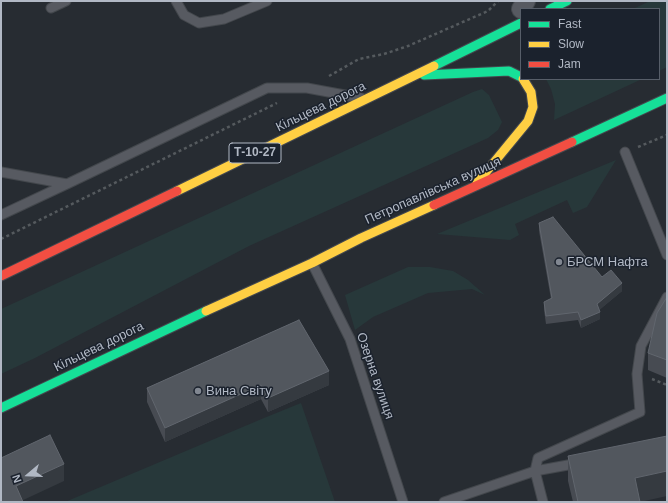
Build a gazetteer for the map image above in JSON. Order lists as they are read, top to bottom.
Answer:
{
  "streets": {
    "highway": ["Кільцева дорога", "Т-10-27", "Петропавлівська вулиця"],
    "lane": ["Озерна вулиця"]
  },
  "crossings": [
    ["Кільцева дорога", "Петропавлівська вулиця"],
    ["Петропавлівська вулиця", "Озерна вулиця"]
  ],
  "places": ["БРСМ Нафта", "Вина Світу"],
  "legend": ["Fast", "Slow", "Jam"],
  "north": "left"
}
